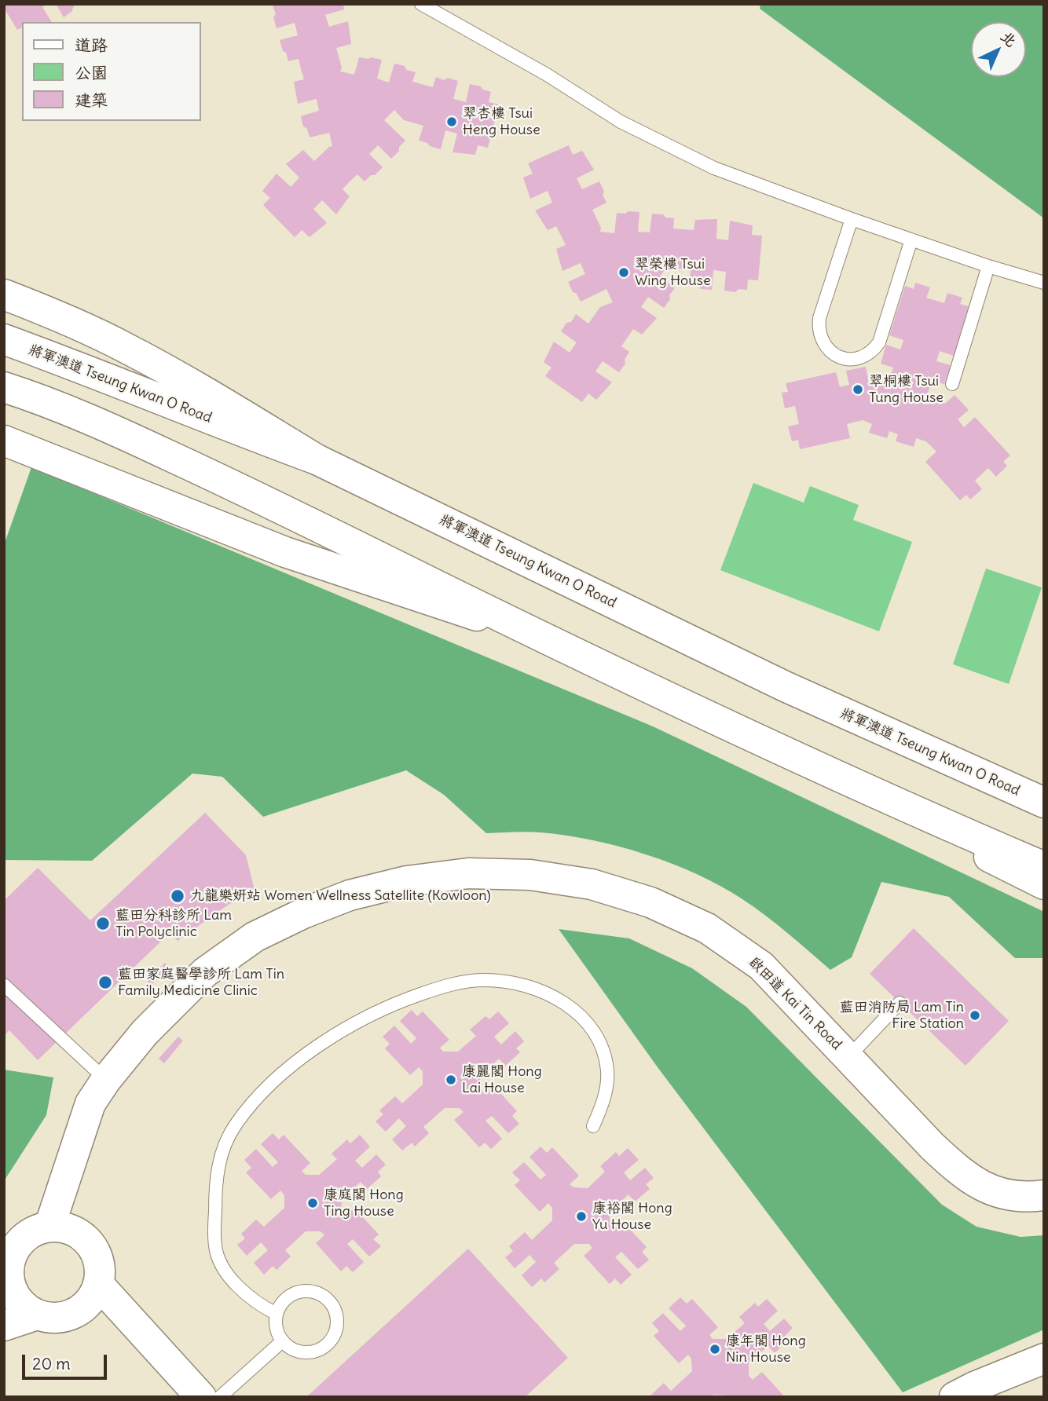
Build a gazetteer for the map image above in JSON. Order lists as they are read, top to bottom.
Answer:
{
  "streets": {
    "main road": ["將軍澳道 Tseung Kwan O Road", "啟田道 Kai Tin Road"]
  },
  "places": [
    "翠杏樓 Tsui Heng House",
    "翠榮樓 Tsui Wing House",
    "翠桐樓 Tsui Tung House",
    "九龍樂妍站 Women Wellness Satellite (Kowloon)",
    "藍田分科診所 Lam Tin Polyclinic",
    "藍田家庭醫學診所 Lam Tin Family Medicine Clinic",
    "藍田消防局 Lam Tin Fire Station",
    "康麗閣 Hong Lai House",
    "康庭閣 Hong Ting House",
    "康裕閣 Hong Yu House",
    "康年閣 Hong Nin House"
  ],
  "legend": ["道路", "公園", "建築"],
  "scale_bar": "20 m",
  "north": "top right"
}
